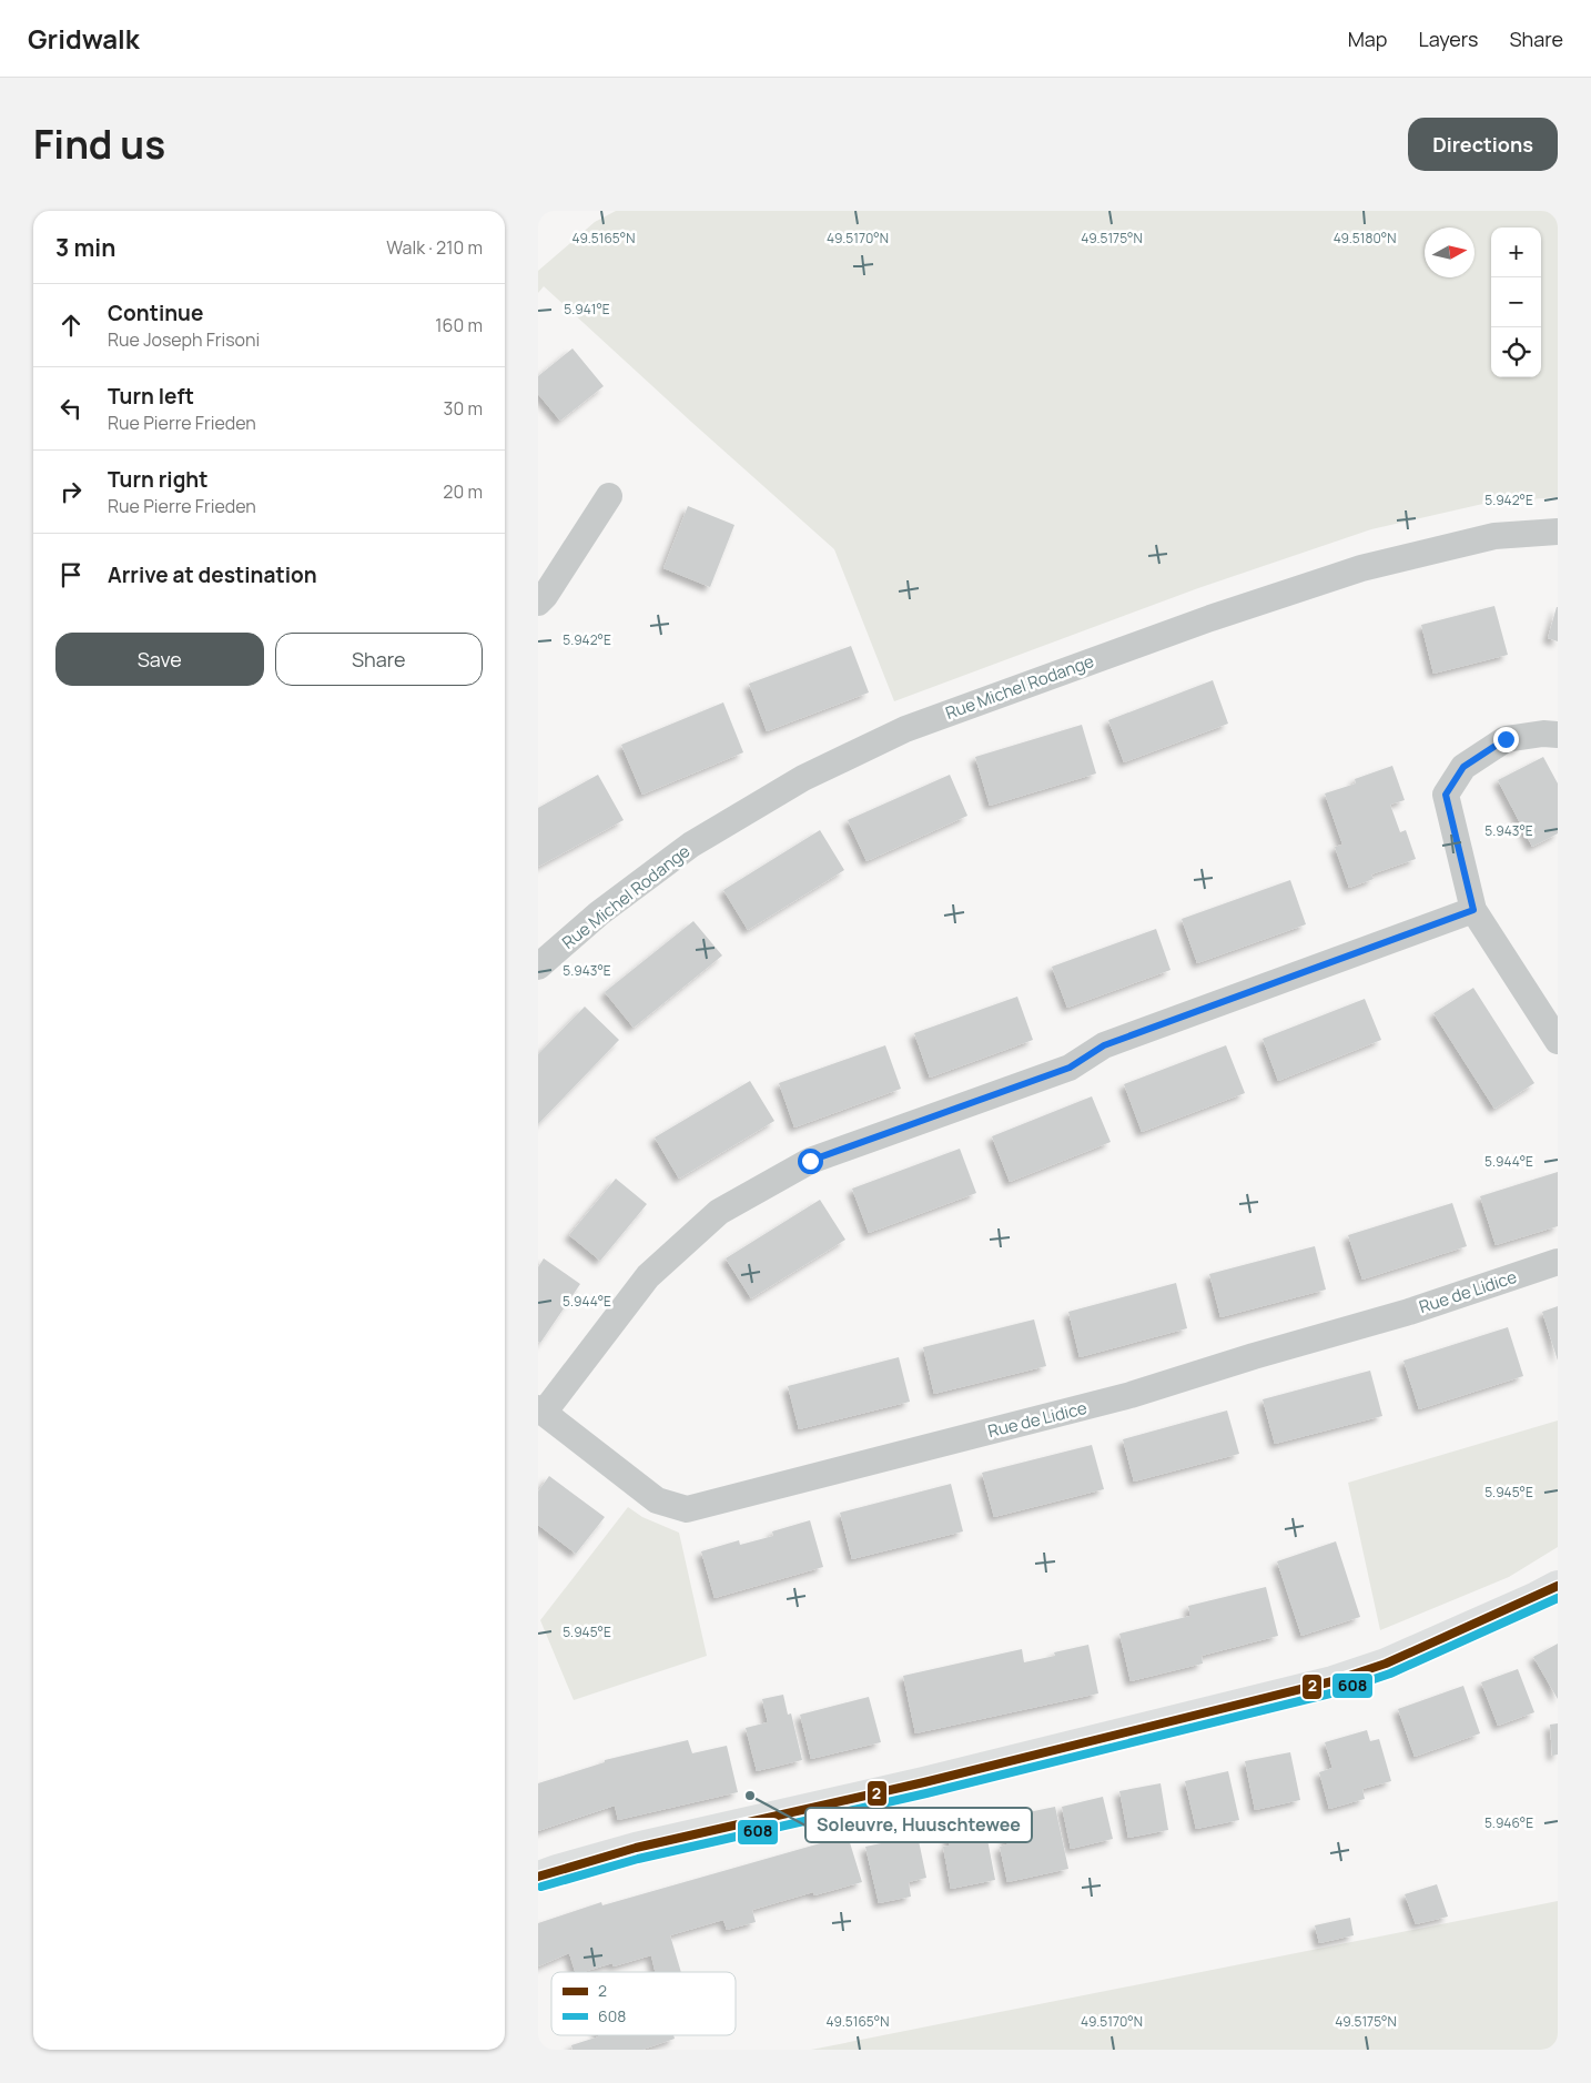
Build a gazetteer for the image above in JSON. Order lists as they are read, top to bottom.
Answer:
{
  "streets": {
    "street": ["Rue Michel Rodange", "Rue de Lidice"]
  },
  "places": ["Soleuvre, Huuschtewee"],
  "lines": ["transit line 2", "transit line 608"],
  "legend": ["2", "608"],
  "north": "right",
  "page": {
    "header": "Gridwalk",
    "nav": ["Map", "Layers", "Share"],
    "title": "Find us",
    "buttons": [
      "Directions",
      ["Save", "Share"]
    ],
    "heading": ["3 min", "Walk · 210 m"],
    "map_buttons": ["+", "−"],
    "list": [
      ["Continue", "Rue Joseph Frisoni", "160 m"],
      ["Turn left", "Rue Pierre Frieden", "30 m"],
      ["Turn right", "Rue Pierre Frieden", "20 m"],
      "Arrive at destination"
    ]
  },
  "coordinates": [
    "49.5165°N",
    "49.5170°N",
    "49.5175°N",
    "49.5180°N",
    "5.941°E",
    "5.942°E",
    "5.943°E",
    "5.944°E",
    "5.945°E",
    "5.946°E"
  ]
}
